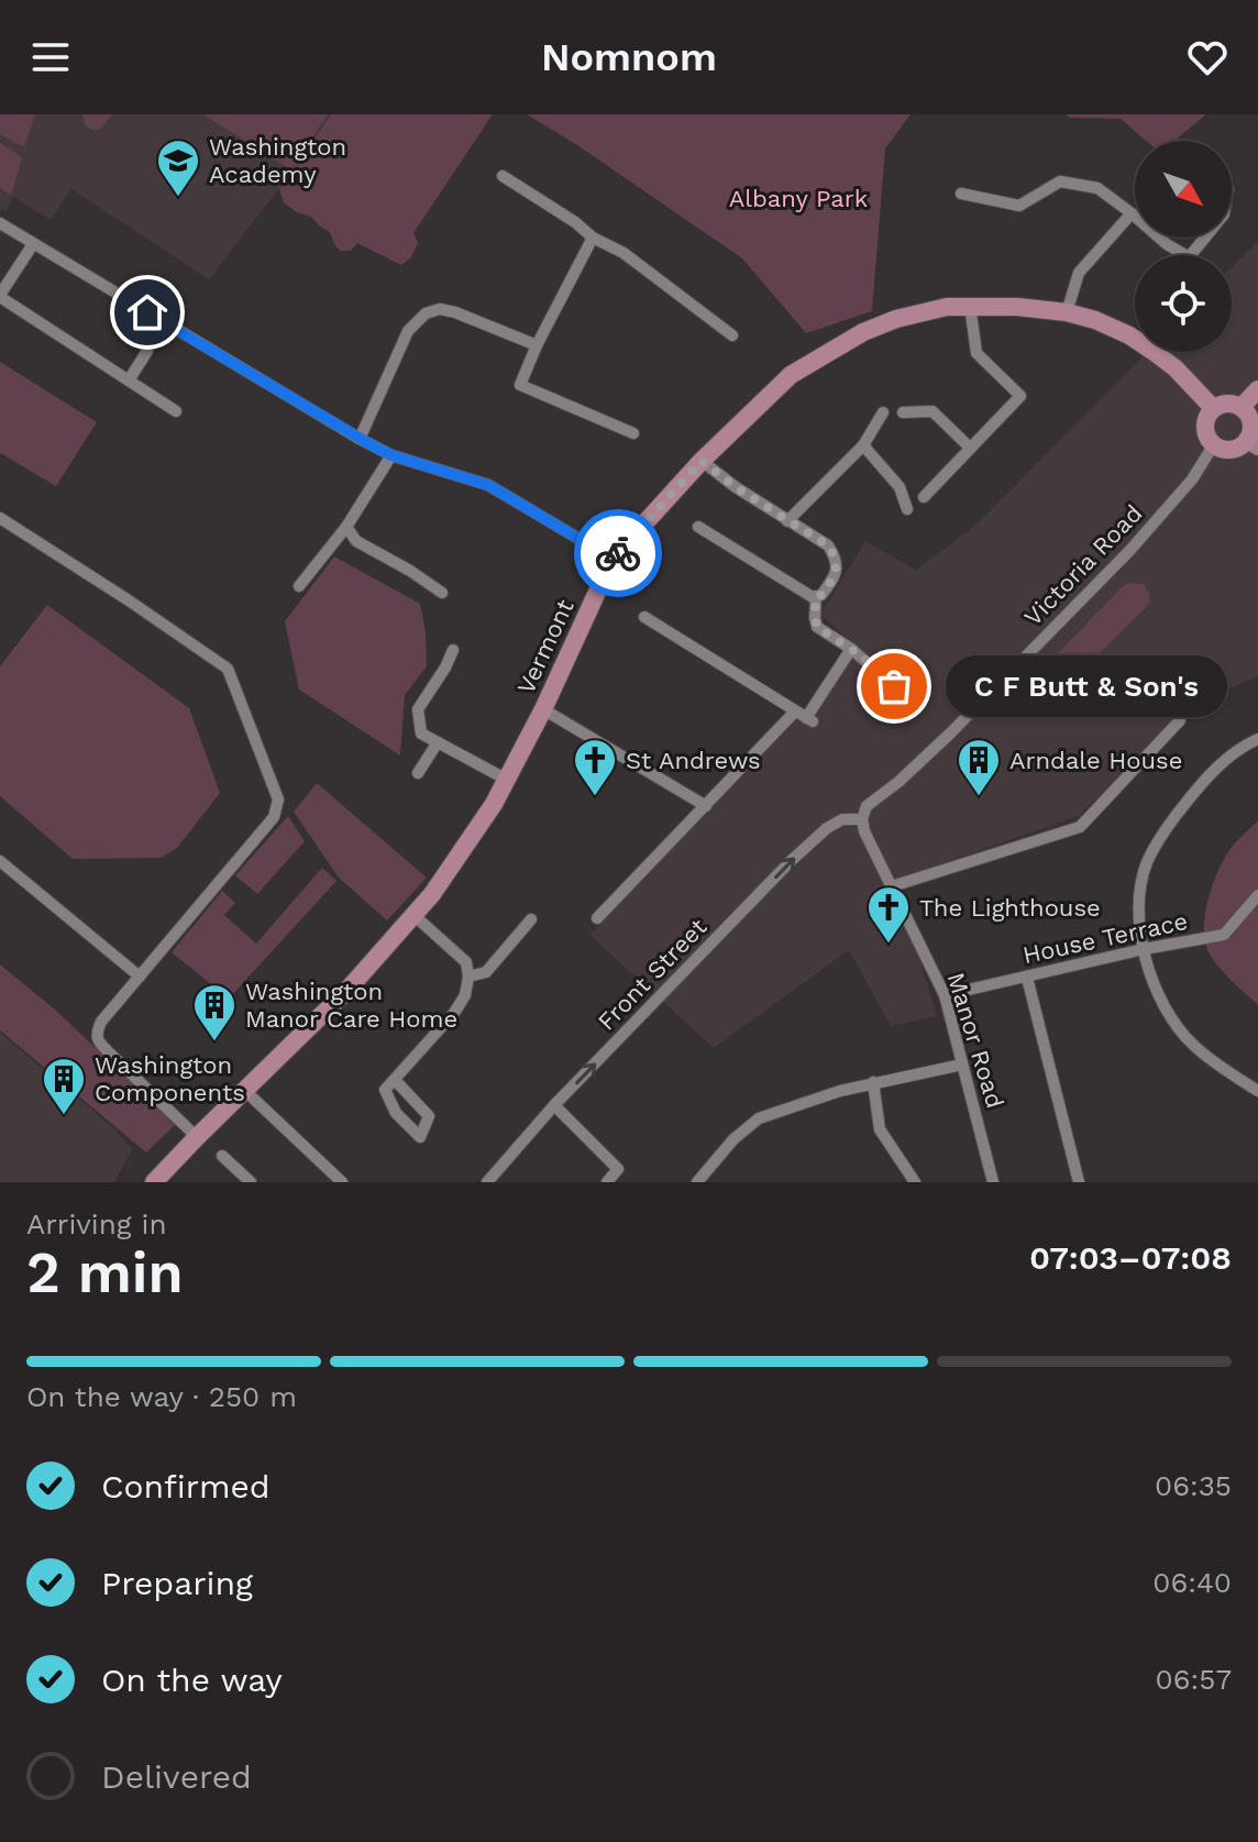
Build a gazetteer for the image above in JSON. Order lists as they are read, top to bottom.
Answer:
{
  "streets": {
    "main road": ["Vermont"],
    "street": [
      "Victoria Road",
      "House Terrace",
      "Front Street",
      "Manor Road"
    ]
  },
  "crossings": [
    ["Victoria Road", "Vermont"],
    ["Victoria Road", "Front Street"],
    ["Victoria Road", "Manor Road"],
    ["House Terrace", "Manor Road"],
    ["Front Street", "Manor Road"]
  ],
  "one_way": ["Front Street"],
  "parks": ["Albany Park"],
  "places": {
    "school or university": ["Washington Academy"],
    "other": ["C F Butt & Son's"],
    "church": ["St Andrews", "The Lighthouse"],
    "building": ["Arndale House", "Washington Manor Care Home", "Washington Components"]
  },
  "north": "bottom right",
  "page": {
    "header": "Nomnom",
    "bubble": "C F Butt & Son's",
    "heading": ["2 min", "Arriving in", "07:03–07:08"],
    "bar": "On the way · 250 m",
    "list": [
      ["Confirmed", "06:35"],
      ["Preparing", "06:40"],
      ["On the way", "06:57"],
      "Delivered"
    ]
  }
}
